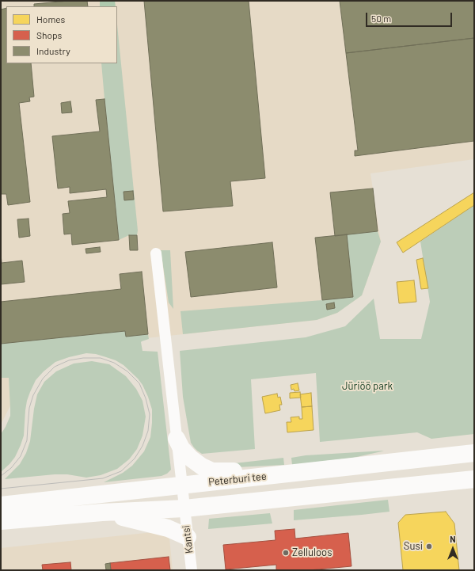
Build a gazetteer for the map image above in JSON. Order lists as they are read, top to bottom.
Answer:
{
  "streets": {
    "highway": ["Peterburi tee"],
    "street": ["Kantsi"]
  },
  "crossings": [
    ["Peterburi tee", "Kantsi"]
  ],
  "parks": ["Jüriöö park"],
  "places": ["Susi", "Zelluloos"],
  "legend": ["Homes", "Shops", "Industry"],
  "scale_bar": "50 m",
  "north": "top"
}
